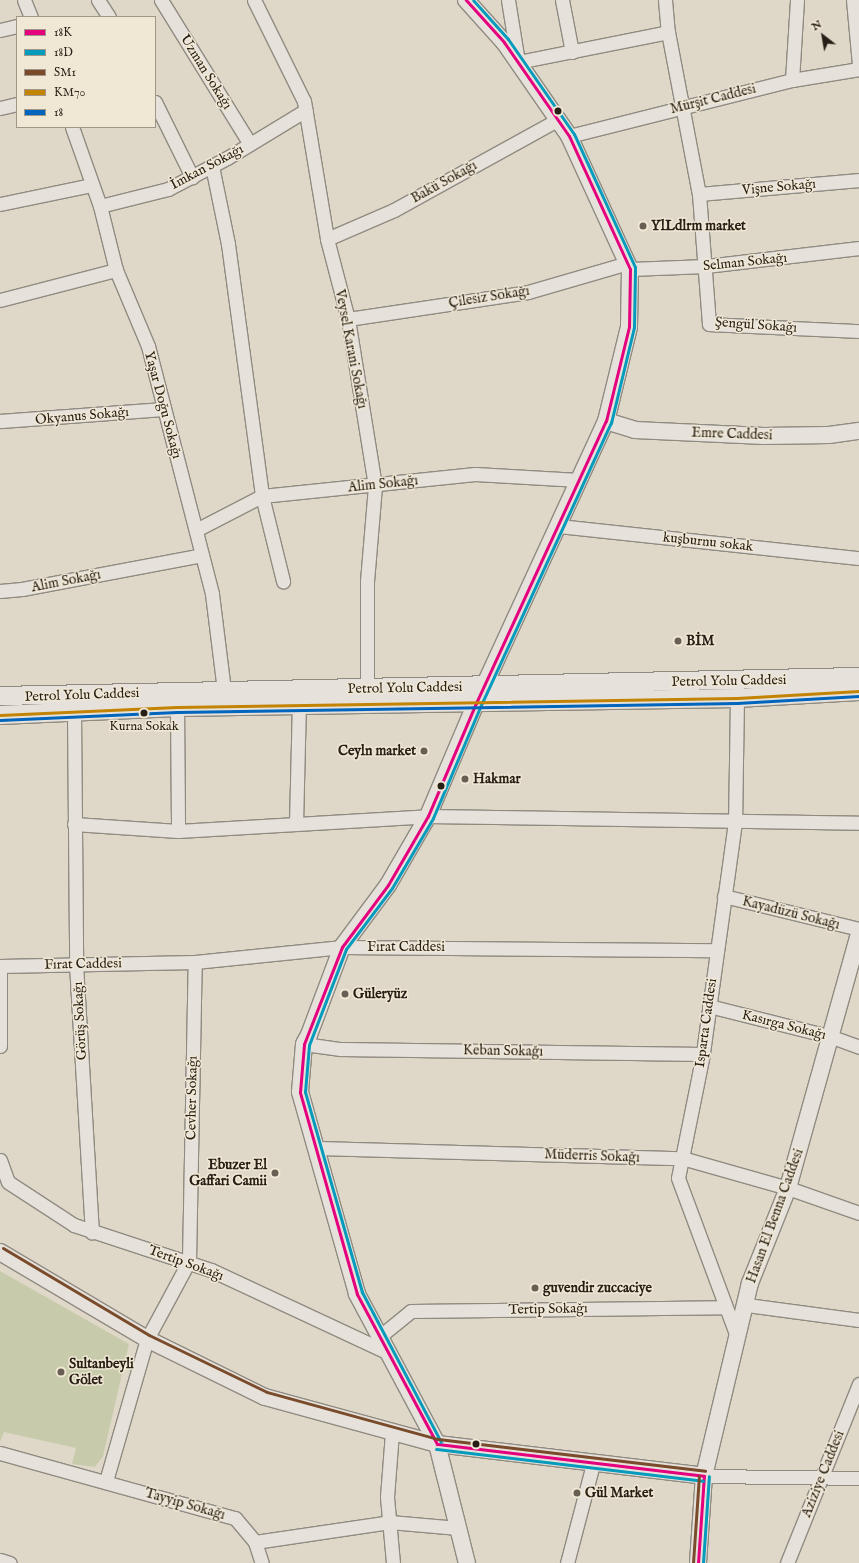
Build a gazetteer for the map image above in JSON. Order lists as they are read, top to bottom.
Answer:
{
  "streets": {
    "main road": ["Petrol Yolu Caddesi"],
    "street": [
      "Uzman Sokağı",
      "Mürşit Caddesi",
      "İmkan Sokağı",
      "Bakü Sokağı",
      "Vişne Sokağı",
      "Selman Sokağı",
      "Çilesiz Sokağı",
      "Şengül Sokağı",
      "Veysel Karani Sokağı",
      "Yaşar Doğu Sokağı",
      "Okyanus Sokağı",
      "Emre Caddesi",
      "Alim Sokağı",
      "kuşburnu sokak",
      "Kayadüzü Sokağı",
      "Fırat Caddesi",
      "Görüş Sokağı",
      "Isparta Caddesi",
      "Kasırga Sokağı",
      "Keban Sokağı",
      "Cevher Sokağı",
      "Müderris Sokağı",
      "Hasan El Benna Caddesi",
      "Tertip Sokağı",
      "Aziziye Caddesi",
      "Tayyip Sokağı"
    ]
  },
  "crossings": [
    ["Uzman Sokağı", "İmkan Sokağı"],
    ["İmkan Sokağı", "Veysel Karani Sokağı"],
    ["İmkan Sokağı", "Yaşar Doğu Sokağı"],
    ["Bakü Sokağı", "Veysel Karani Sokağı"],
    ["Selman Sokağı", "Çilesiz Sokağı"],
    ["Selman Sokağı", "Şengül Sokağı"],
    ["Çilesiz Sokağı", "Veysel Karani Sokağı"],
    ["Veysel Karani Sokağı", "Alim Sokağı"],
    ["Veysel Karani Sokağı", "Petrol Yolu Caddesi"],
    ["Yaşar Doğu Sokağı", "Okyanus Sokağı"],
    ["Yaşar Doğu Sokağı", "Alim Sokağı"],
    ["Yaşar Doğu Sokağı", "Petrol Yolu Caddesi"],
    ["Petrol Yolu Caddesi", "Görüş Sokağı"],
    ["Petrol Yolu Caddesi", "Isparta Caddesi"],
    ["Kayadüzü Sokağı", "Isparta Caddesi"],
    ["Fırat Caddesi", "Görüş Sokağı"],
    ["Fırat Caddesi", "Isparta Caddesi"],
    ["Fırat Caddesi", "Cevher Sokağı"],
    ["Görüş Sokağı", "Tertip Sokağı"],
    ["Isparta Caddesi", "Kasırga Sokağı"],
    ["Isparta Caddesi", "Keban Sokağı"],
    ["Isparta Caddesi", "Müderris Sokağı"],
    ["Isparta Caddesi", "Hasan El Benna Caddesi"],
    ["Isparta Caddesi", "Tertip Sokağı"],
    ["Kasırga Sokağı", "Hasan El Benna Caddesi"],
    ["Cevher Sokağı", "Tertip Sokağı"],
    ["Cevher Sokağı", "Tayyip Sokağı"],
    ["Müderris Sokağı", "Hasan El Benna Caddesi"]
  ],
  "places": [
    "YlLdlrm market",
    "BİM",
    "Kurna Sokak",
    "Ceyln market",
    "Hakmar",
    "Güleryüz",
    "Ebuzer El Gaffari Camii",
    "guvendir zuccaciye",
    "Sultanbeyli Gölet",
    "Gül Market"
  ],
  "lines": [
    "transit line 18K",
    "transit line 18D",
    "transit line KM70",
    "transit line 18",
    "transit line SM1"
  ],
  "legend": [
    "18K",
    "18D",
    "SM1",
    "KM70",
    "18"
  ],
  "north": "top left"
}
